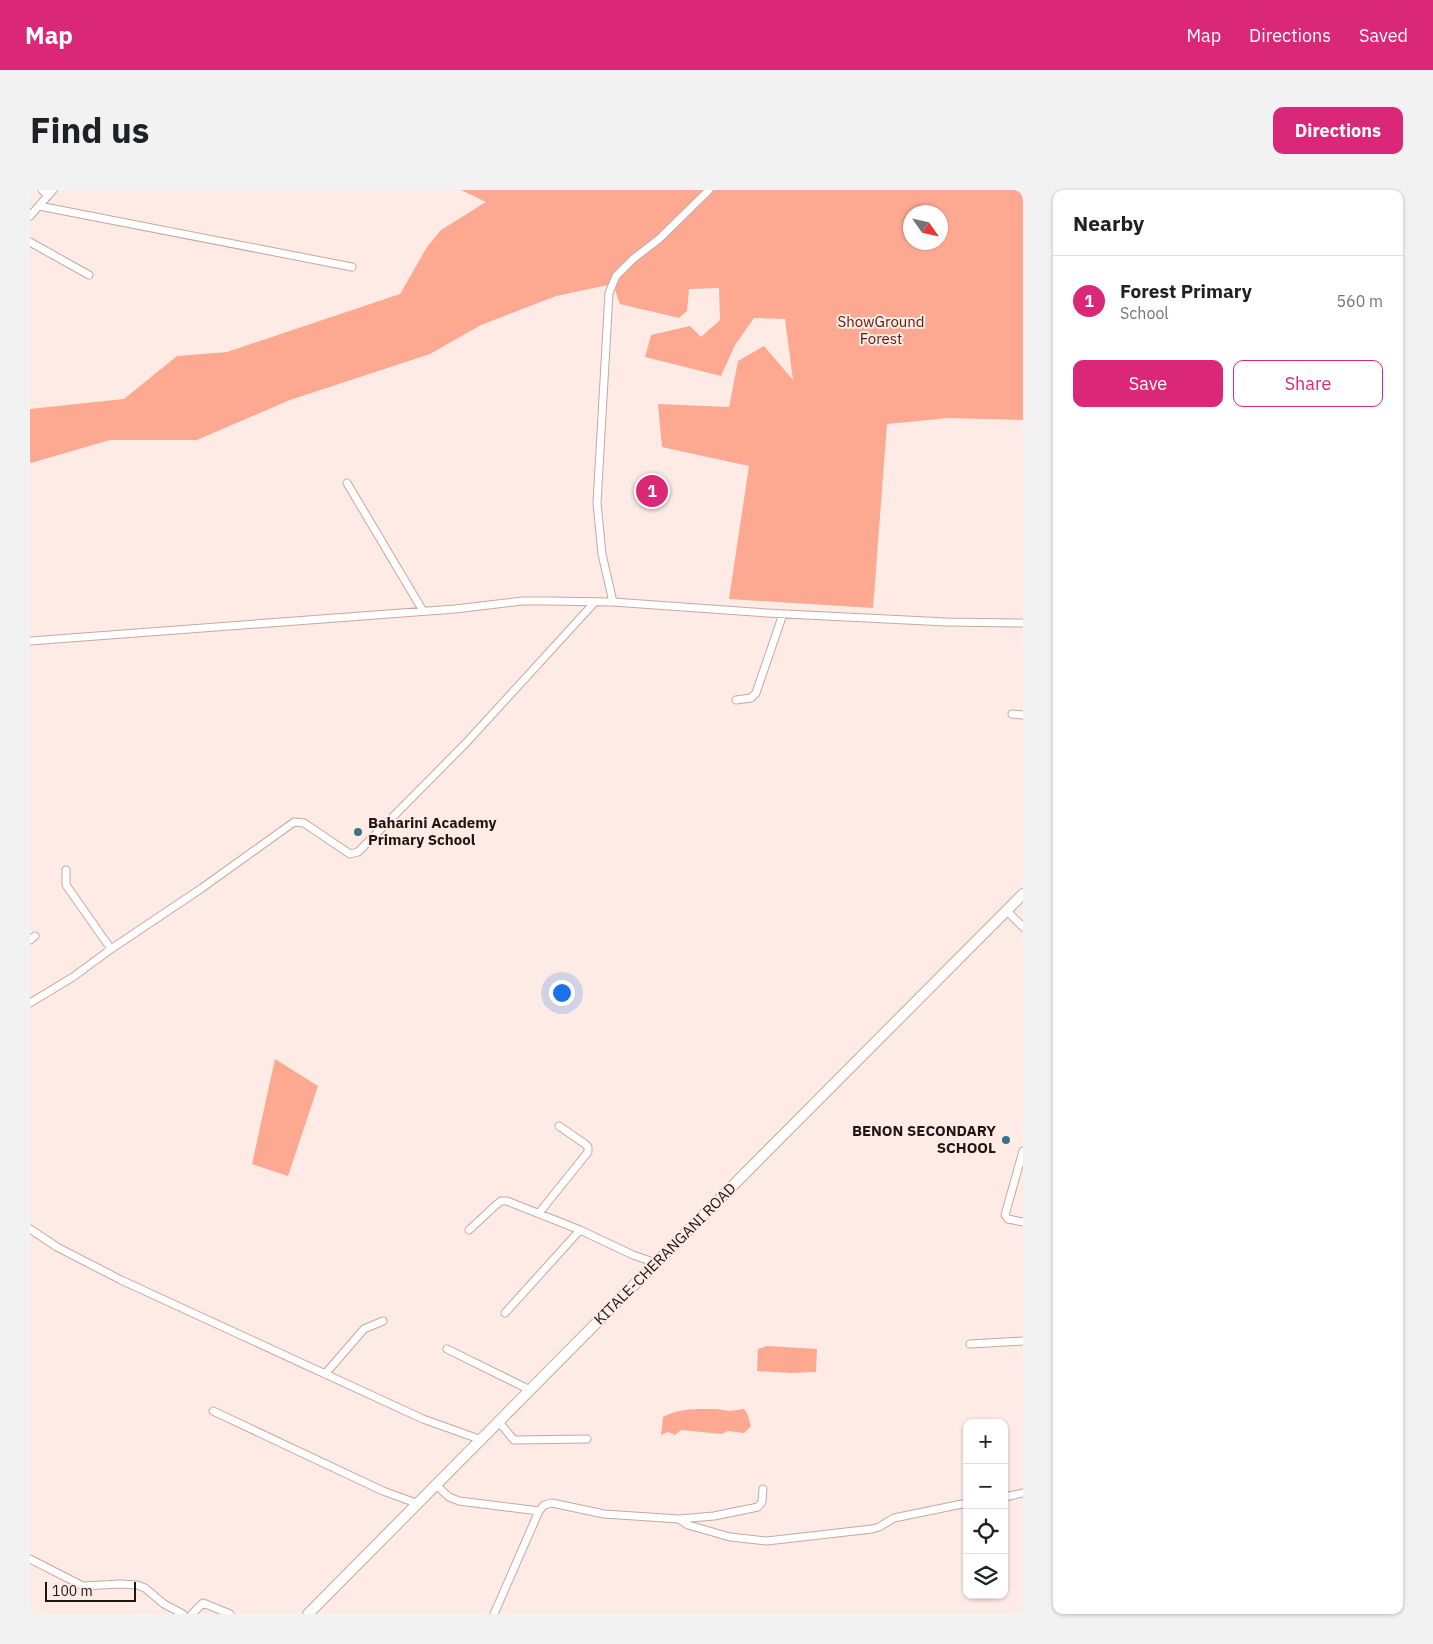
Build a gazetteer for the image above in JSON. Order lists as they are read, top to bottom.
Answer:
{
  "streets": {
    "main road": ["KITALE-CHERANGANI ROAD"]
  },
  "parks": ["ShowGround Forest"],
  "places": ["Baharini Academy Primary School", "BENON SECONDARY SCHOOL"],
  "scale_bar": "100 m",
  "north": "bottom right",
  "page": {
    "header": "Map",
    "nav": ["Map", "Directions", "Saved"],
    "title": "Find us",
    "buttons": [
      "Directions",
      ["Save", "Share"]
    ],
    "heading": "Nearby",
    "list": [
      {
        "mark": "1",
        "name": "Forest Primary",
        "note": "School",
        "value": "560 m"
      }
    ],
    "pins": "1",
    "map_buttons": ["+", "−"],
    "scale": "100 m"
  }
}
